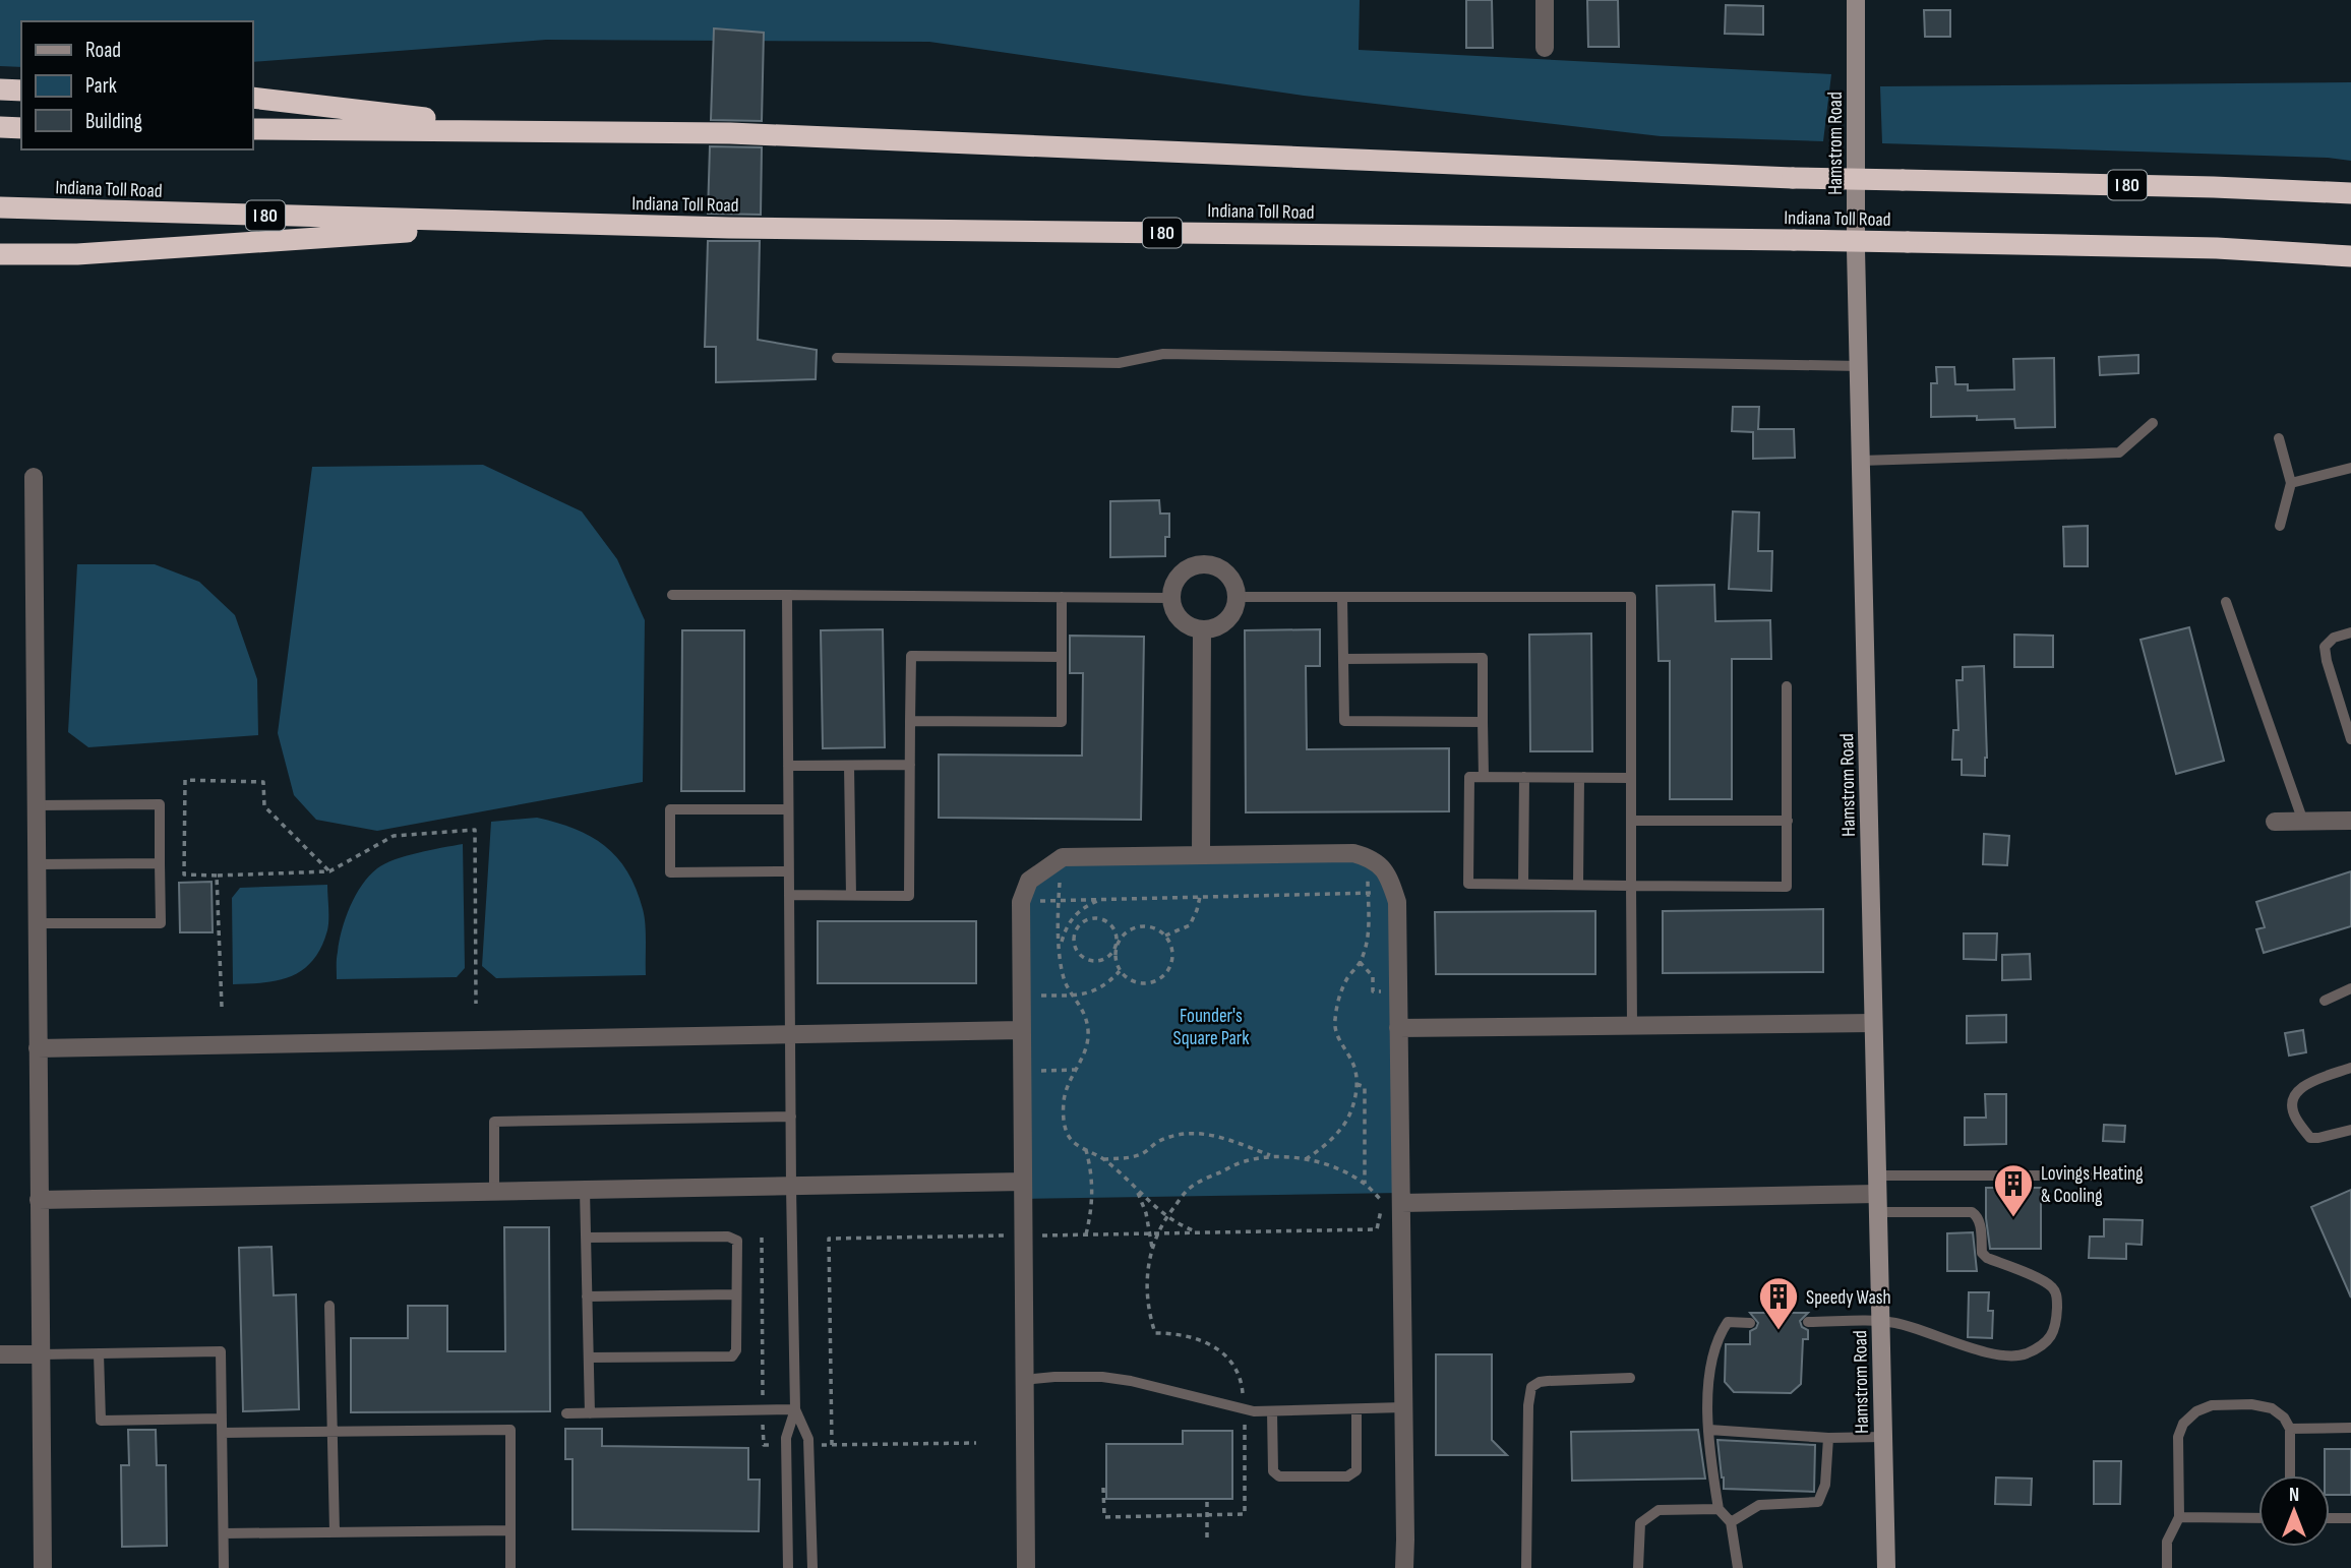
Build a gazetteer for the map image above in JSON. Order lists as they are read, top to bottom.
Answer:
{
  "streets": {
    "highway": ["I 80", "Indiana Toll Road"],
    "street": ["Hamstrom Road"]
  },
  "parks": ["Founder's Square Park"],
  "places": {
    "building": ["Lovings Heating & Cooling", "Speedy Wash"]
  },
  "legend": ["Road", "Park", "Building"],
  "north": "top"
}
